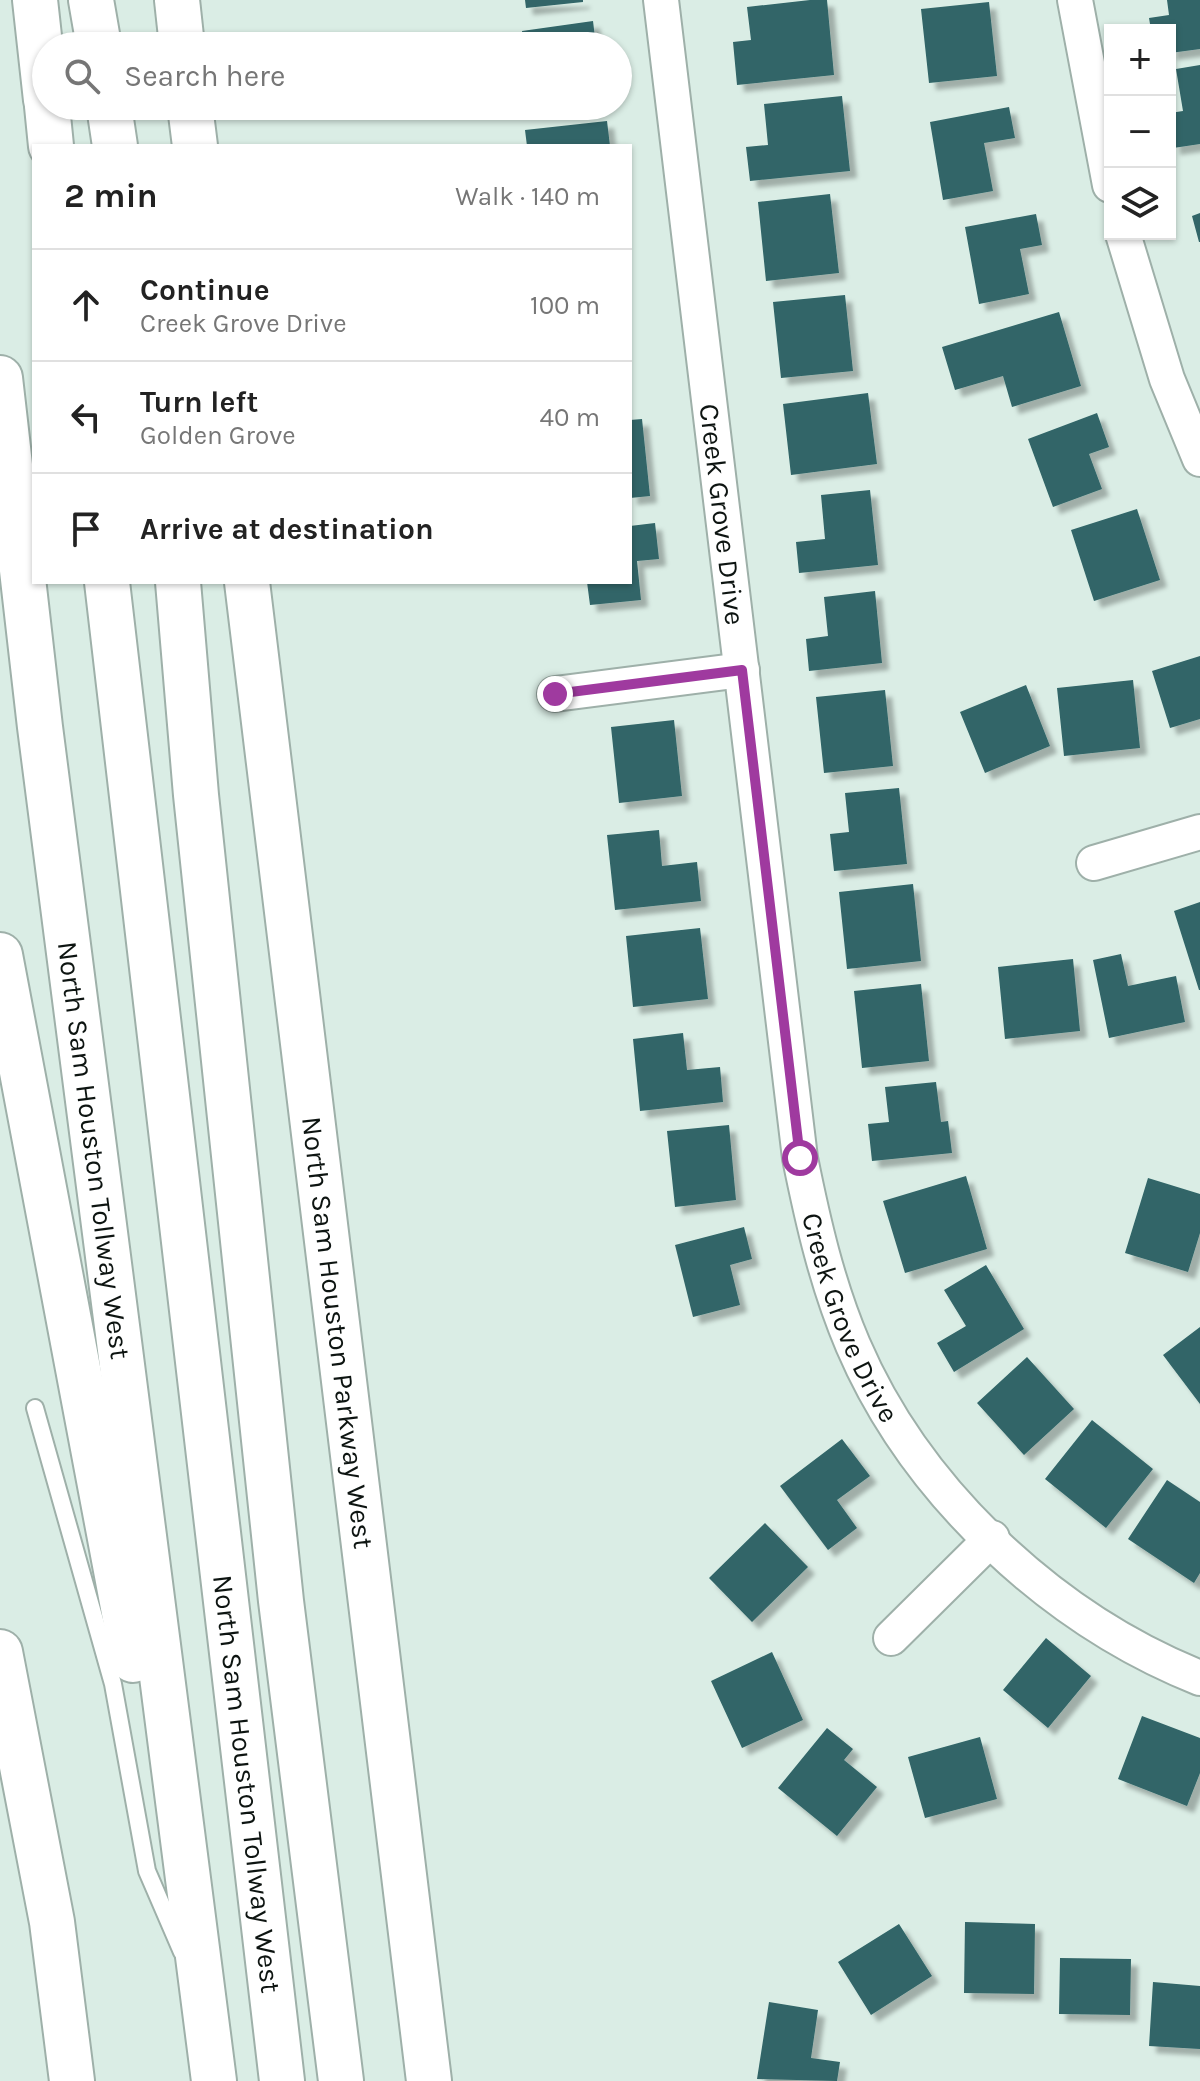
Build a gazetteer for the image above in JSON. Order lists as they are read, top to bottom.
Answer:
{
  "streets": {
    "main road": ["North Sam Houston Tollway West", "North Sam Houston Parkway West"],
    "street": ["Creek Grove Drive"]
  },
  "page": {
    "map_buttons": ["+", "−"],
    "search": "Search here",
    "heading": ["2 min", "Walk · 140 m"],
    "list": [
      ["Continue", "Creek Grove Drive", "100 m"],
      ["Turn left", "Golden Grove", "40 m"],
      "Arrive at destination"
    ]
  }
}
